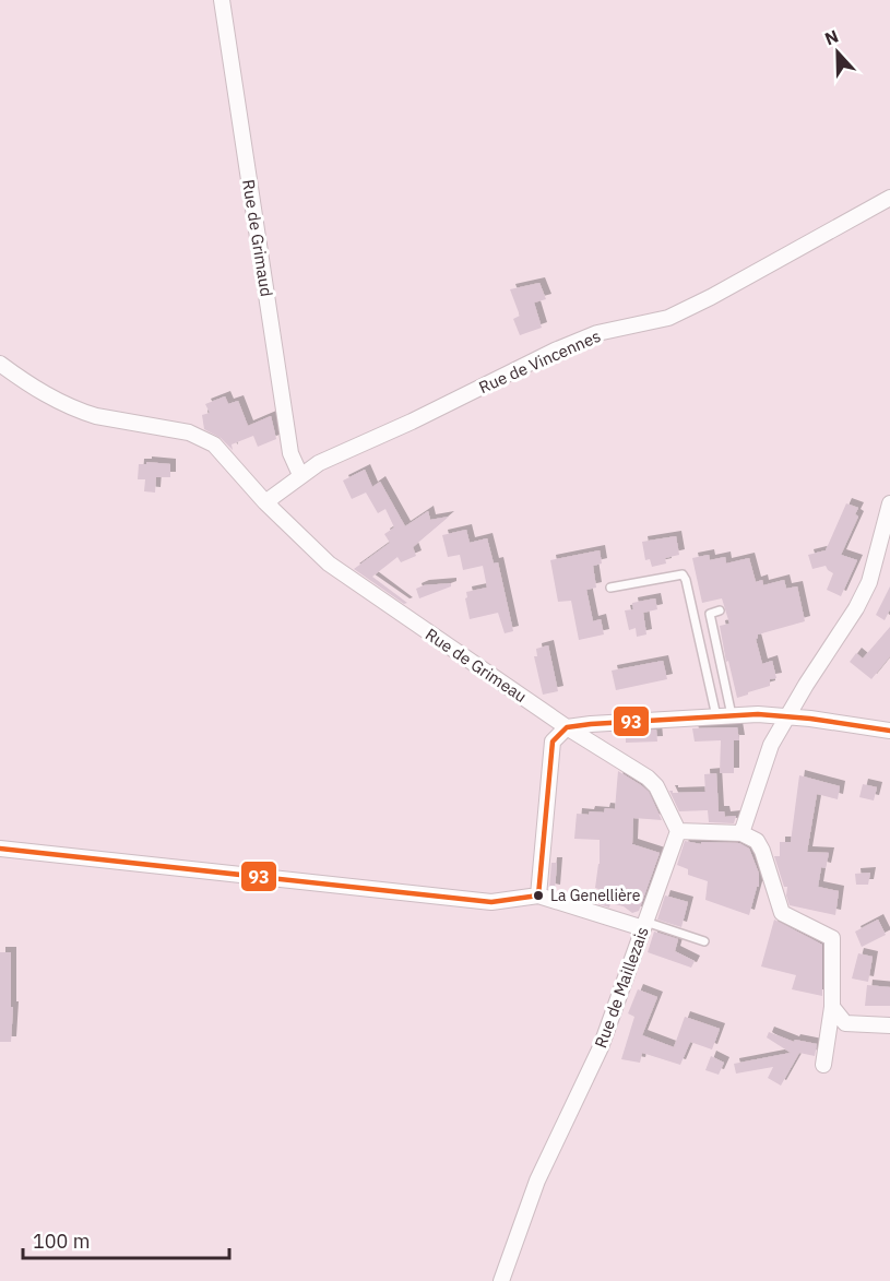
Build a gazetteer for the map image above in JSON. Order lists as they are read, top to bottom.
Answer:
{
  "streets": {
    "street": [
      "Rue de Grimaud",
      "Rue de Vincennes",
      "Rue de Grimeau",
      "Rue de Maillezais"
    ]
  },
  "crossings": [
    ["Rue de Grimaud", "Rue de Vincennes"],
    ["Rue de Vincennes", "Rue de Grimeau"],
    ["Rue de Grimeau", "Rue de Maillezais"]
  ],
  "places": ["La Genellière"],
  "lines": ["transit line 93"],
  "scale_bar": "100 m",
  "north": "top"
}
